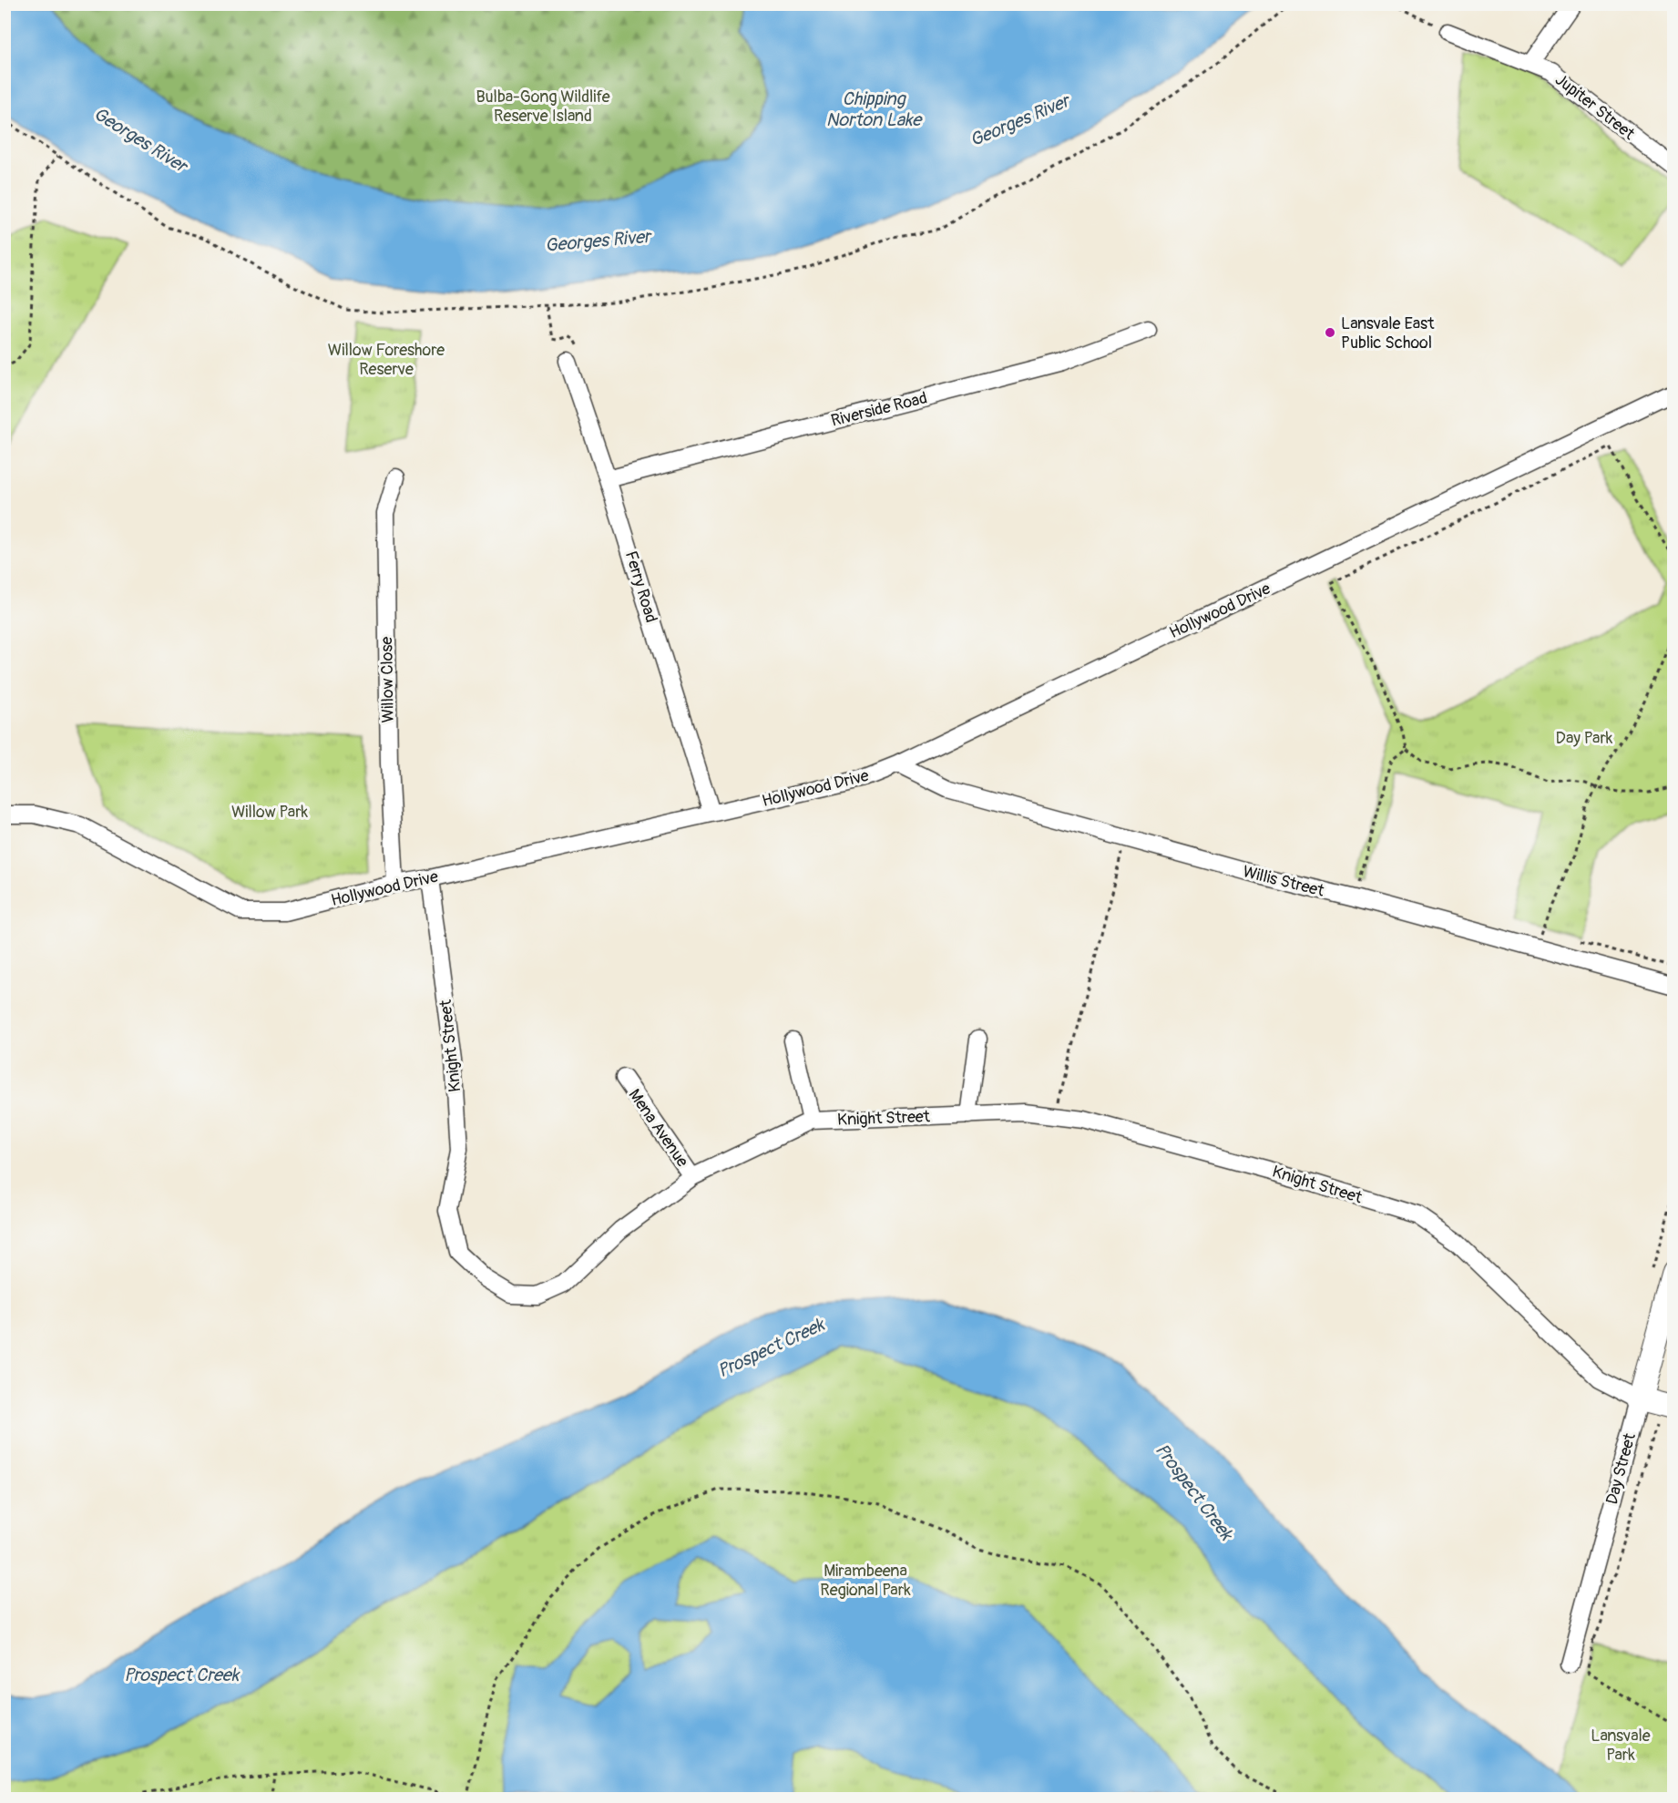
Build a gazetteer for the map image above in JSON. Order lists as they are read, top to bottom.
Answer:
{
  "streets": {
    "street": [
      "Jupiter Street",
      "Riverside Road",
      "Ferry Road",
      "Hollywood Drive",
      "Willow Close",
      "Willis Street",
      "Knight Street",
      "Mena Avenue",
      "Day Street"
    ]
  },
  "crossings": [
    ["Riverside Road", "Ferry Road"],
    ["Ferry Road", "Hollywood Drive"],
    ["Hollywood Drive", "Willow Close"],
    ["Hollywood Drive", "Willis Street"],
    ["Hollywood Drive", "Knight Street"],
    ["Knight Street", "Mena Avenue"],
    ["Knight Street", "Day Street"]
  ],
  "water": ["Chipping Norton Lake", "Georges River", "Prospect Creek"],
  "parks": [
    "Bulba-Gong Wildlife Reserve Island",
    "Willow Foreshore Reserve",
    "Day Park",
    "Willow Park",
    "Mirambeena Regional Park",
    "Lansvale Park"
  ],
  "places": ["Lansvale East Public School"]
}
